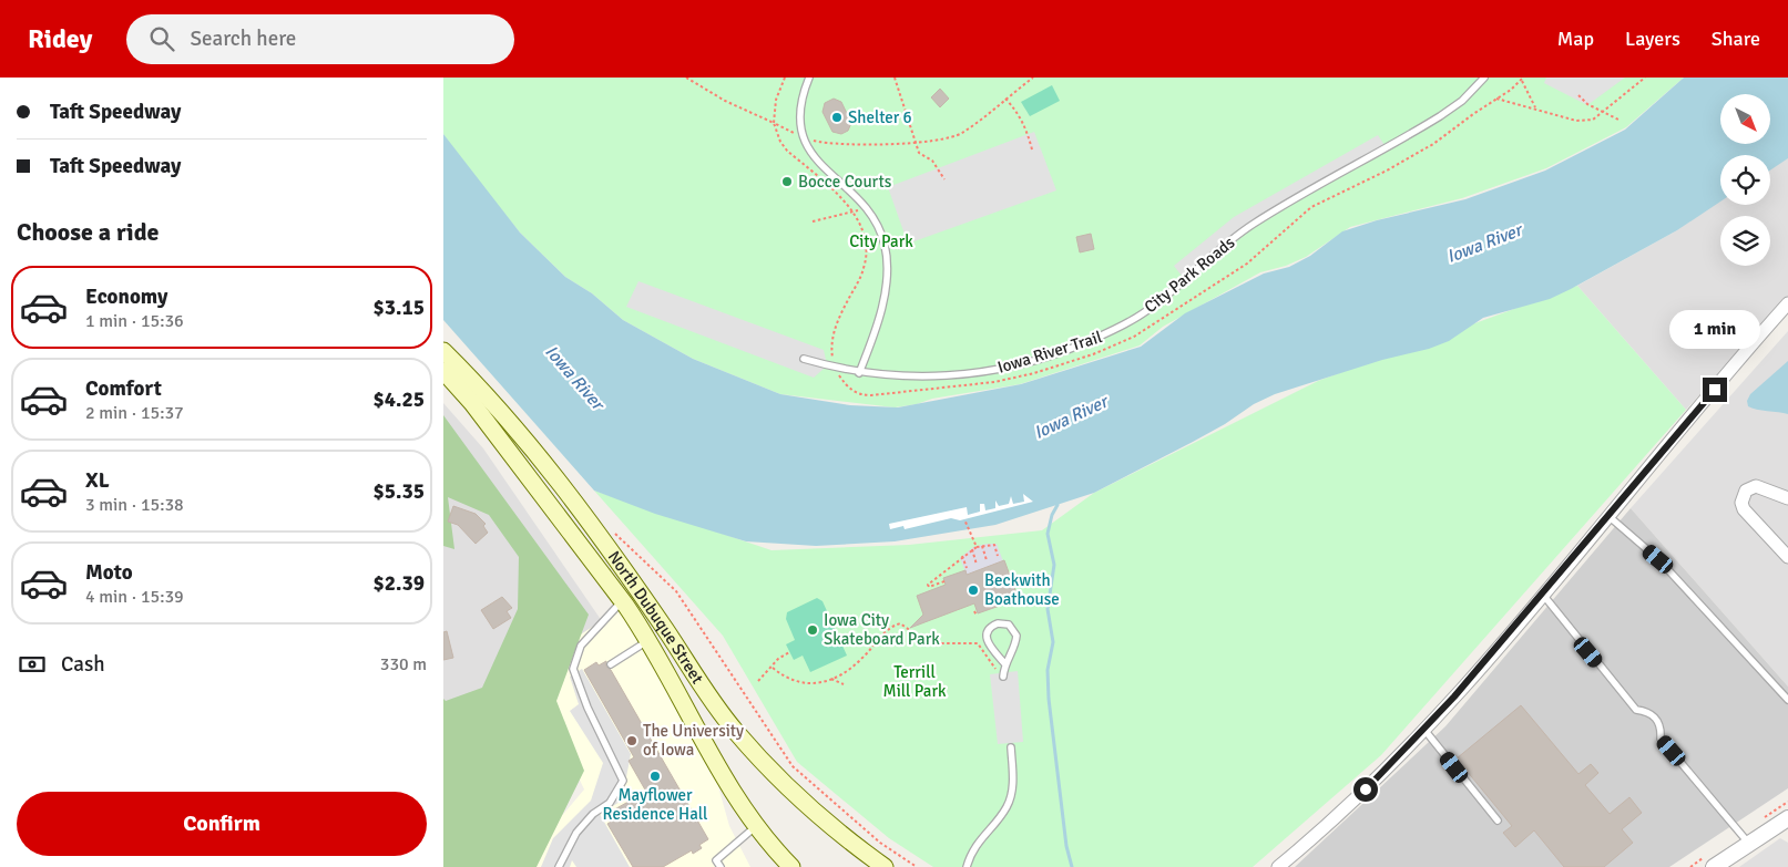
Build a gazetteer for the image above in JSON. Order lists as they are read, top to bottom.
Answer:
{
  "streets": {
    "main road": ["North Dubuque Street"],
    "lane": ["City Park Roads"],
    "path": ["Iowa River Trail"]
  },
  "crossings": [
    ["City Park Roads", "Iowa River Trail"]
  ],
  "water": ["Iowa River"],
  "parks": ["City Park", "Terrill Mill Park"],
  "places": [
    "Shelter 6",
    "Bocce Courts",
    "Beckwith Boathouse",
    "Iowa City Skateboard Park",
    "The University of Iowa",
    "Mayflower Residence Hall"
  ],
  "north": "bottom right",
  "page": {
    "header": "Ridey",
    "search": "Search here",
    "nav": ["Map", "Layers", "Share"],
    "banner": ["Taft Speedway", "Taft Speedway"],
    "heading": "Choose a ride",
    "list": [
      {
        "name": "Economy",
        "note": "1 min · 15:36",
        "value": "$3.15"
      },
      {
        "name": "Comfort",
        "note": "2 min · 15:37",
        "value": "$4.25"
      },
      {
        "name": "XL",
        "note": "3 min · 15:38",
        "value": "$5.35"
      },
      {
        "name": "Moto",
        "note": "4 min · 15:39",
        "value": "$2.39"
      }
    ],
    "bubble": "1 min",
    "pay": ["Cash", "330 m"],
    "buttons": "Confirm"
  }
}
